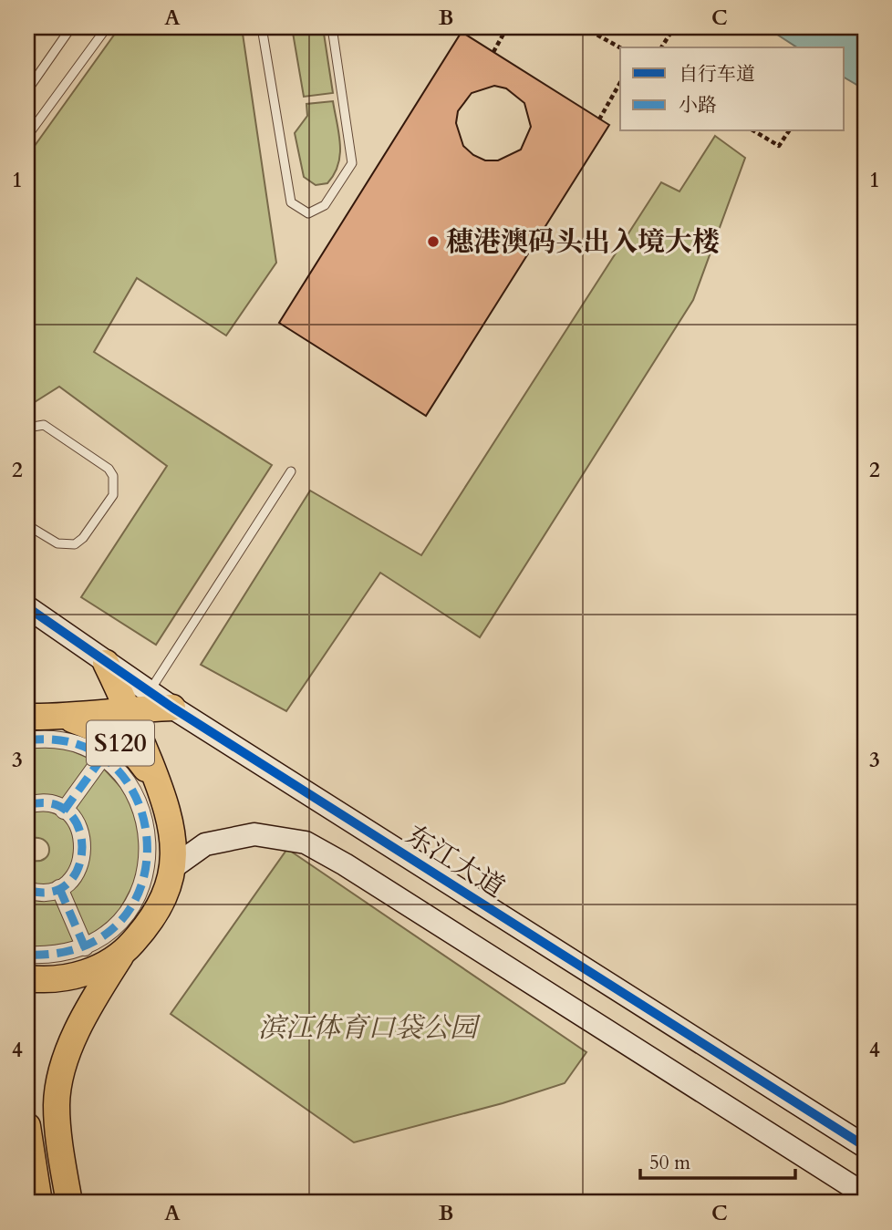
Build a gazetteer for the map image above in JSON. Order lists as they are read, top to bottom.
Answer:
{
  "streets": {
    "main road": ["S120"],
    "street": ["东江大道"]
  },
  "parks": ["滨江体育口袋公园"],
  "places": ["穗港澳码头出入境大楼"],
  "legend": ["自行车道", "小路"],
  "scale_bar": "50 m",
  "grid": {
    "columns": ["A", "B", "C"],
    "rows": [
      "1",
      "2",
      "3",
      "4"
    ]
  }
}
